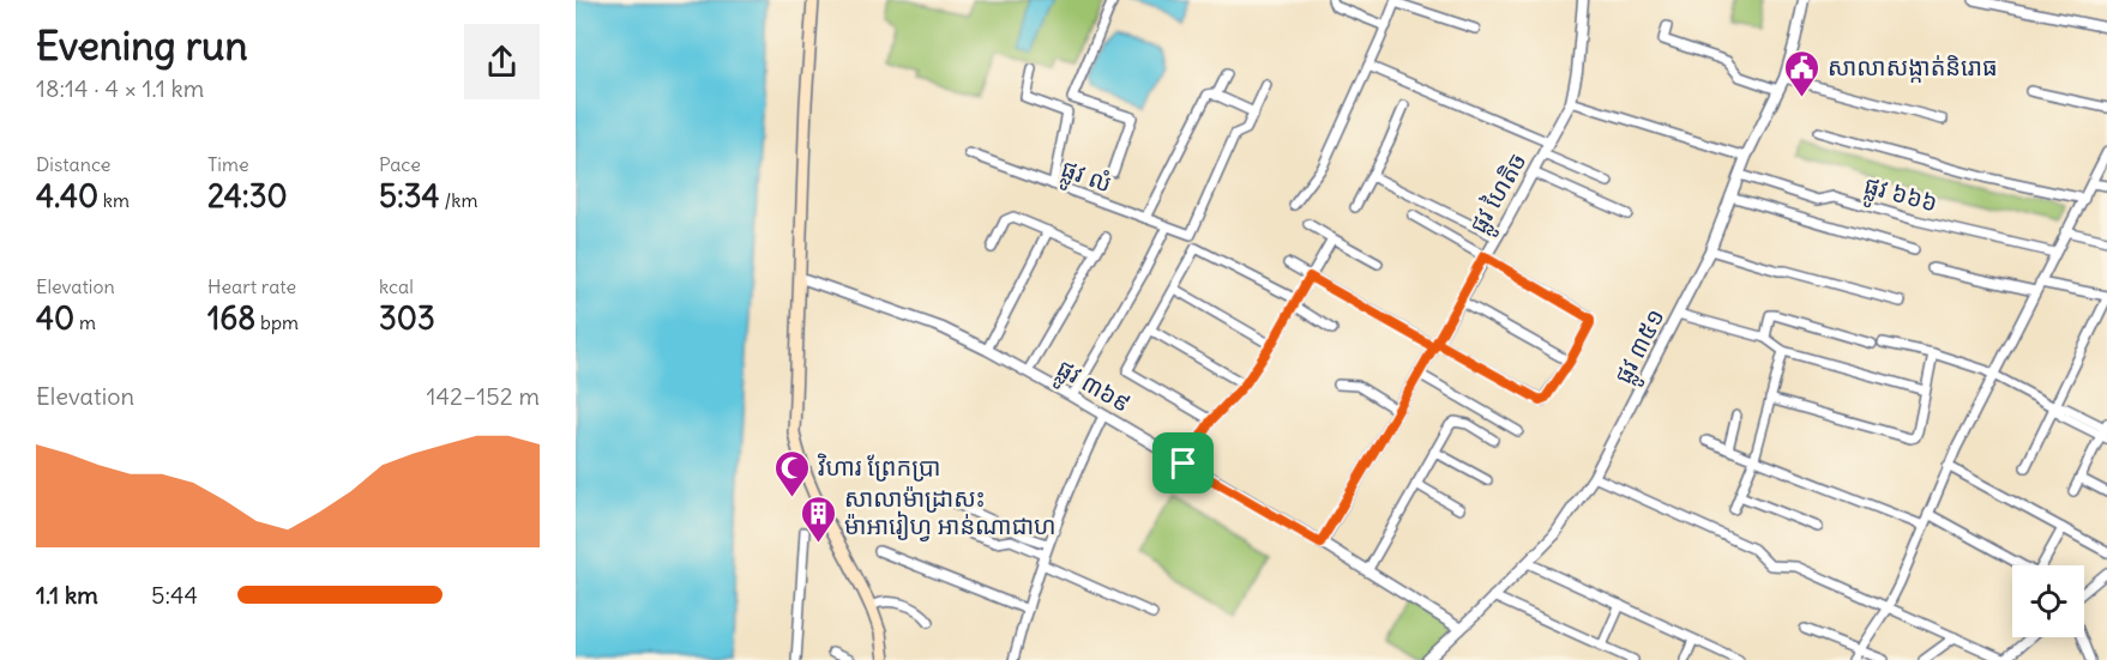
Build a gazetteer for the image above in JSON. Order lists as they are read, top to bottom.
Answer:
{
  "streets": {
    "street": [
      "ផ្លូវ លំ",
      "ផ្លូវ ហៃតិច",
      "ផ្លូវ ៦៦៦",
      "ផ្លូវ ៣៥១",
      "ផ្លូវ ៣៦៩"
    ]
  },
  "crossings": [
    ["ផ្លូវ ហៃតិច", "ផ្លូវ ៣៦៩"],
    ["ផ្លូវ ៦៦៦", "ផ្លូវ ៣៥១"],
    ["ផ្លូវ ៣៥១", "ផ្លូវ ៣៦៩"]
  ],
  "places": {
    "public building": ["សាលាសង្កាត់និរោធ"],
    "mosque": ["វិហារ ព្រែកប្រា"],
    "building": ["សាលាម៉ាដ្រាសះ ម៉ាអារៀហ្វ អាន់ណាជាហ"]
  },
  "page": {
    "heading": ["Evening run", "18:14 · 4 × 1.1 km"],
    "stats": [
      ["Distance", "4.40 km"],
      ["Time", "24:30"],
      ["Pace", "5:34 /km"],
      ["Elevation", "40 m"],
      ["Heart rate", "168 bpm"],
      ["kcal", "303"]
    ],
    "chart": ["Elevation", "142–152 m"],
    "list": [
      {
        "name": "1.1 km",
        "note": "5:44"
      }
    ]
  }
}
